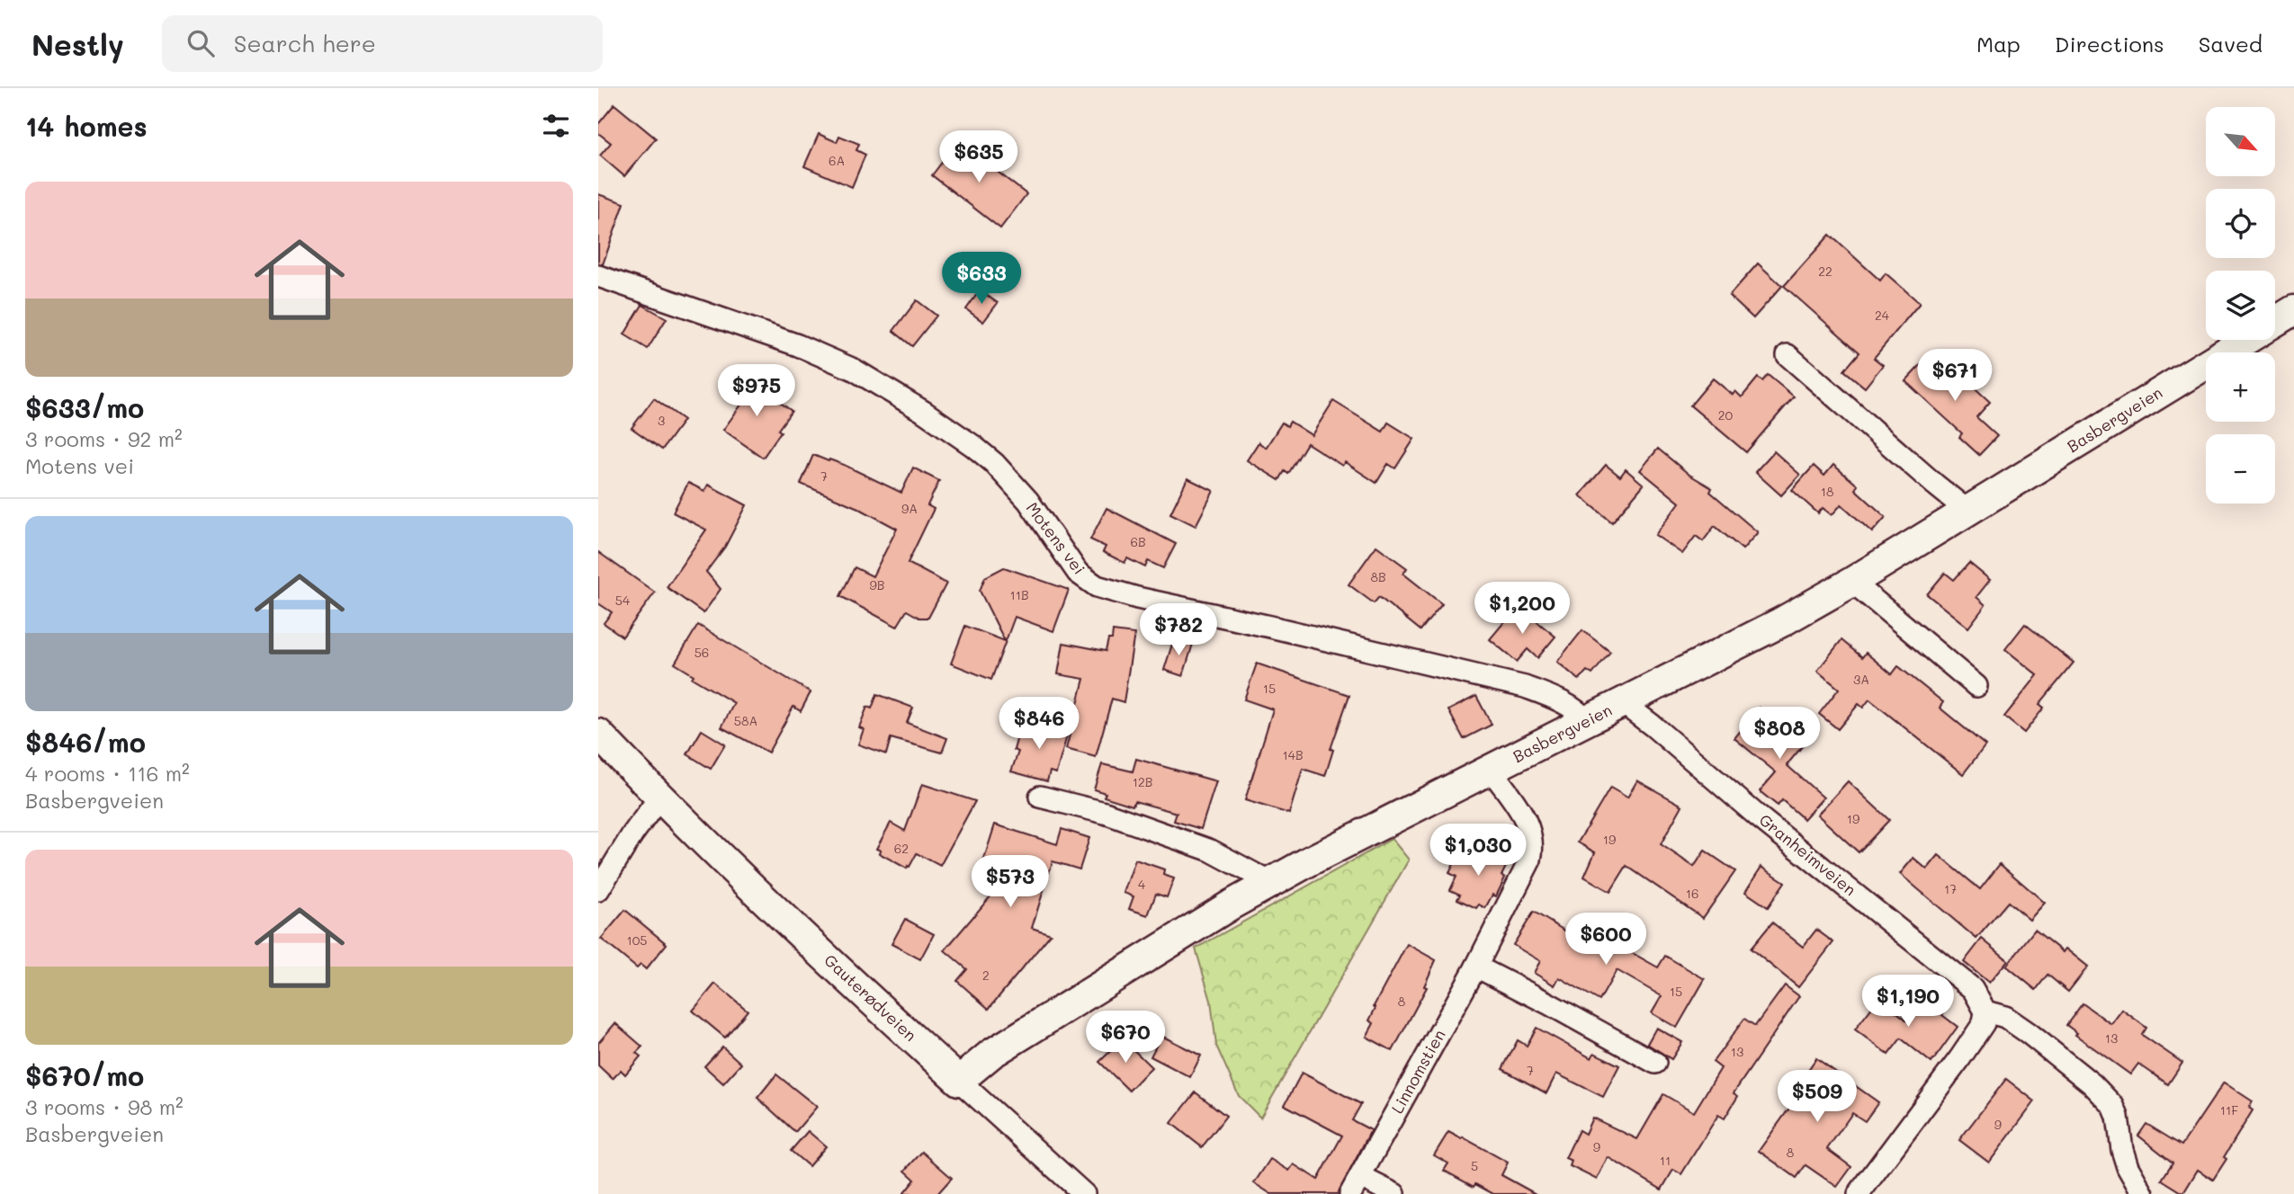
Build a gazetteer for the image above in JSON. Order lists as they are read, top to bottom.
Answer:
{
  "streets": {
    "main road": ["Basbergveien", "Gauterødveien"],
    "street": ["Motens vei", "Granheimveien", "Linnomstien"]
  },
  "crossings": [
    ["Basbergveien", "Motens vei"],
    ["Basbergveien", "Granheimveien"],
    ["Basbergveien", "Gauterødveien"],
    ["Basbergveien", "Linnomstien"]
  ],
  "house_numbers": [
    "6A",
    "22",
    "24",
    "20",
    "3",
    "7",
    "18",
    "9A",
    "6B",
    "8B",
    "9B",
    "11B",
    "54",
    "56",
    "3A",
    "15",
    "58A",
    "14B",
    "12B",
    "19",
    "19",
    "62",
    "4",
    "17",
    "16",
    "105",
    "2",
    "15",
    "8",
    "13",
    "13",
    "7",
    "11F",
    "9",
    "9",
    "8",
    "11",
    "5"
  ],
  "north": "bottom right",
  "page": {
    "header": "Nestly",
    "search": "Search here",
    "nav": ["Map", "Directions", "Saved"],
    "heading": "14 homes",
    "map_buttons": ["+", "−"],
    "price": [
      "$635",
      "$633",
      "$671",
      "$975",
      "$1,200",
      "$782",
      "$846",
      "$808",
      "$1,030",
      "$573",
      "$600",
      "$1,190",
      "$670",
      "$509"
    ],
    "list": [
      {
        "name": "$633/mo",
        "note": "3 rooms · 92 m² · Motens vei"
      },
      {
        "name": "$846/mo",
        "note": "4 rooms · 116 m² · Basbergveien"
      },
      {
        "name": "$670/mo",
        "note": "3 rooms · 98 m² · Basbergveien"
      }
    ]
  }
}
